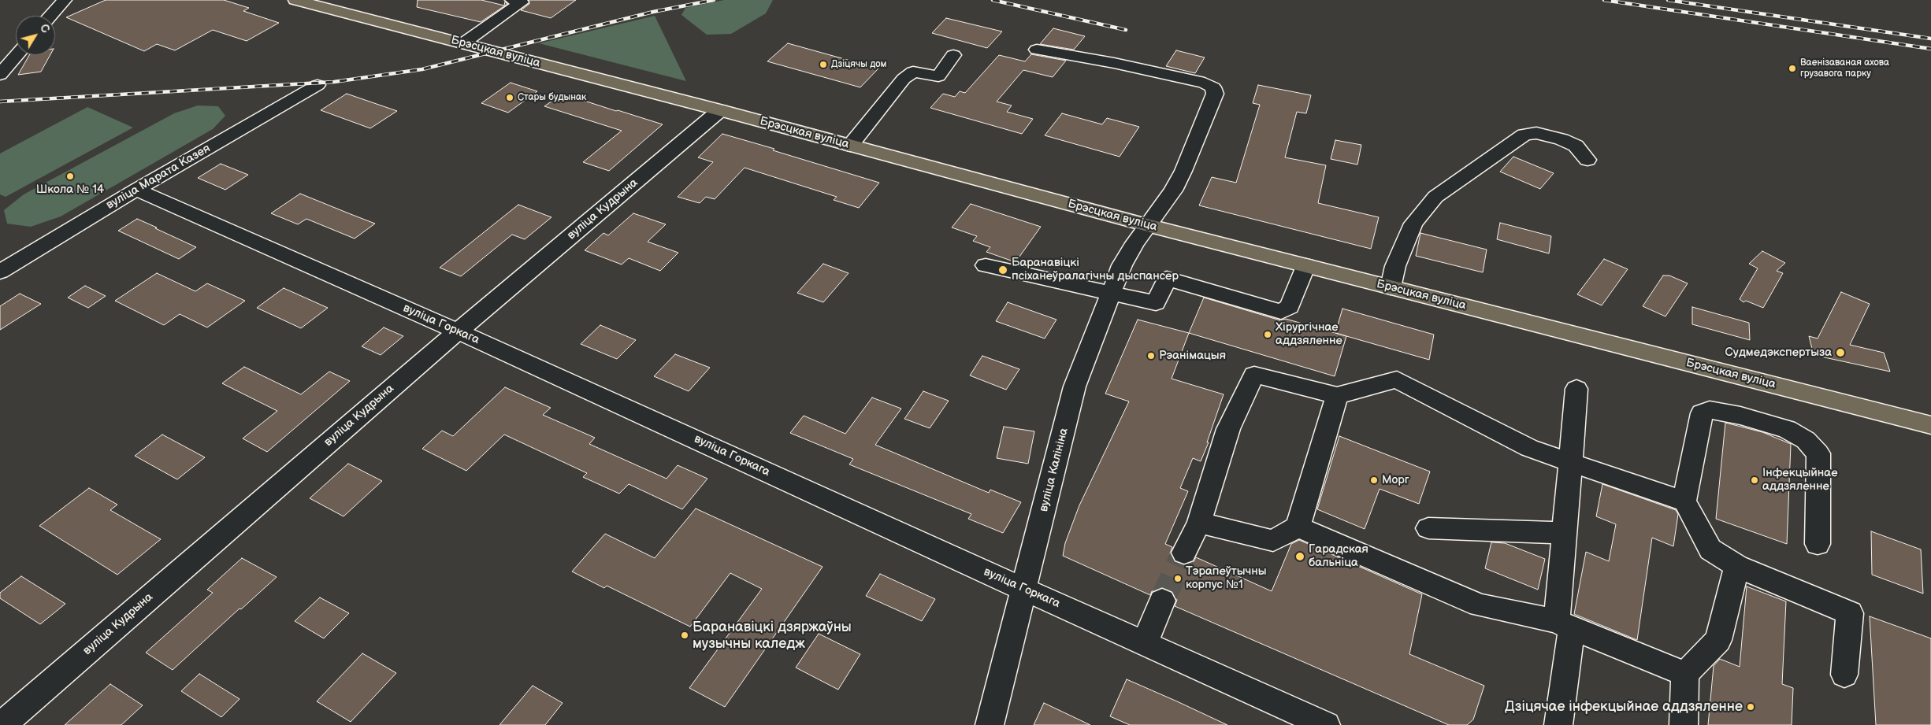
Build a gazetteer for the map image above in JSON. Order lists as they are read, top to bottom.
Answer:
{
  "streets": {
    "main road": ["Брэсцкая вуліца"],
    "street": [
      "вуліца Марата Казея",
      "вуліца Кудрына",
      "вуліца Горкага",
      "вуліца Калініна"
    ]
  },
  "crossings": [
    ["Брэсцкая вуліца", "вуліца Кудрына"],
    ["Брэсцкая вуліца", "вуліца Калініна"],
    ["вуліца Марата Казея", "вуліца Горкага"],
    ["вуліца Кудрына", "вуліца Горкага"],
    ["вуліца Горкага", "вуліца Калініна"]
  ],
  "places": [
    "Дзіцячы дом",
    "Ваенізаваная ахова грузавога парку",
    "Стары будынак",
    "Школа № 14",
    "Баранавіцкі псіханеўралагічны дыспансер",
    "Хірургічнае аддзяленне",
    "Судмедэкспертыза",
    "Рэанімацыя",
    "Морг",
    "Інфекцыйнае аддзяленне",
    "Гарадская бальніца",
    "Тэрапеўтычны корпус №1",
    "Баранавіцкі дзяржаўны музычны каледж",
    "Дзіцячае інфекцыйнае аддзяленне"
  ],
  "north": "top right"
}
